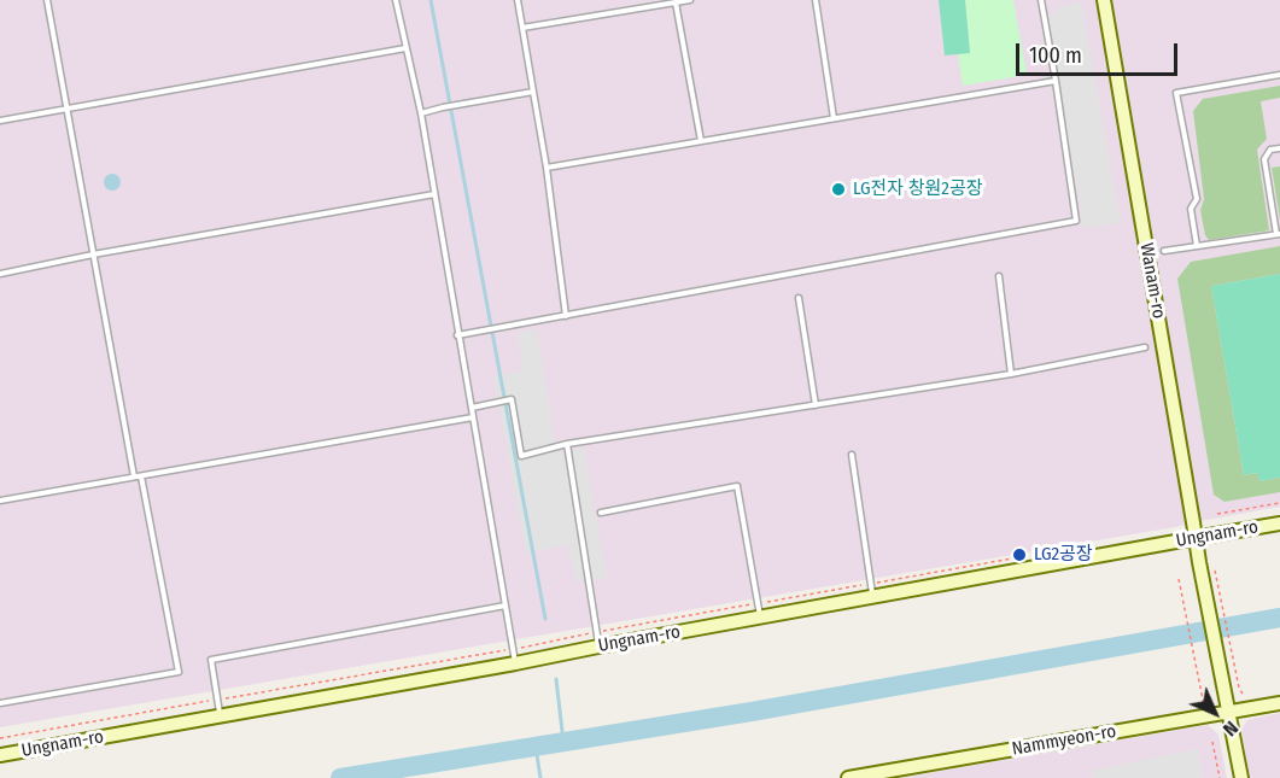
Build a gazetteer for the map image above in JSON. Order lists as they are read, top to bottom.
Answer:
{
  "streets": {
    "street": ["Wanam-ro", "Ungnam-ro", "Nammyeon-ro"]
  },
  "crossings": [
    ["Wanam-ro", "Ungnam-ro"],
    ["Wanam-ro", "Nammyeon-ro"]
  ],
  "places": ["LG전자 창원2공장", "LG2공장"],
  "scale_bar": "100 m",
  "north": "bottom right"
}
